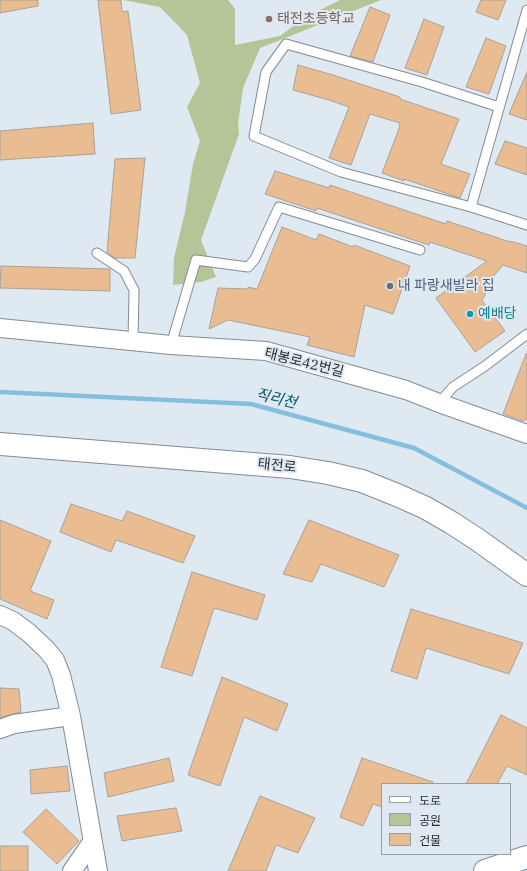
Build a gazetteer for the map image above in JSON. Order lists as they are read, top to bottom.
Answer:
{
  "streets": {
    "street": ["태봉로42번길", "태전로"]
  },
  "water": ["직리천"],
  "places": ["태전초등학교", "내 파랑새빌라 집", "예배당"],
  "legend": ["도로", "공원", "건물"]
}
